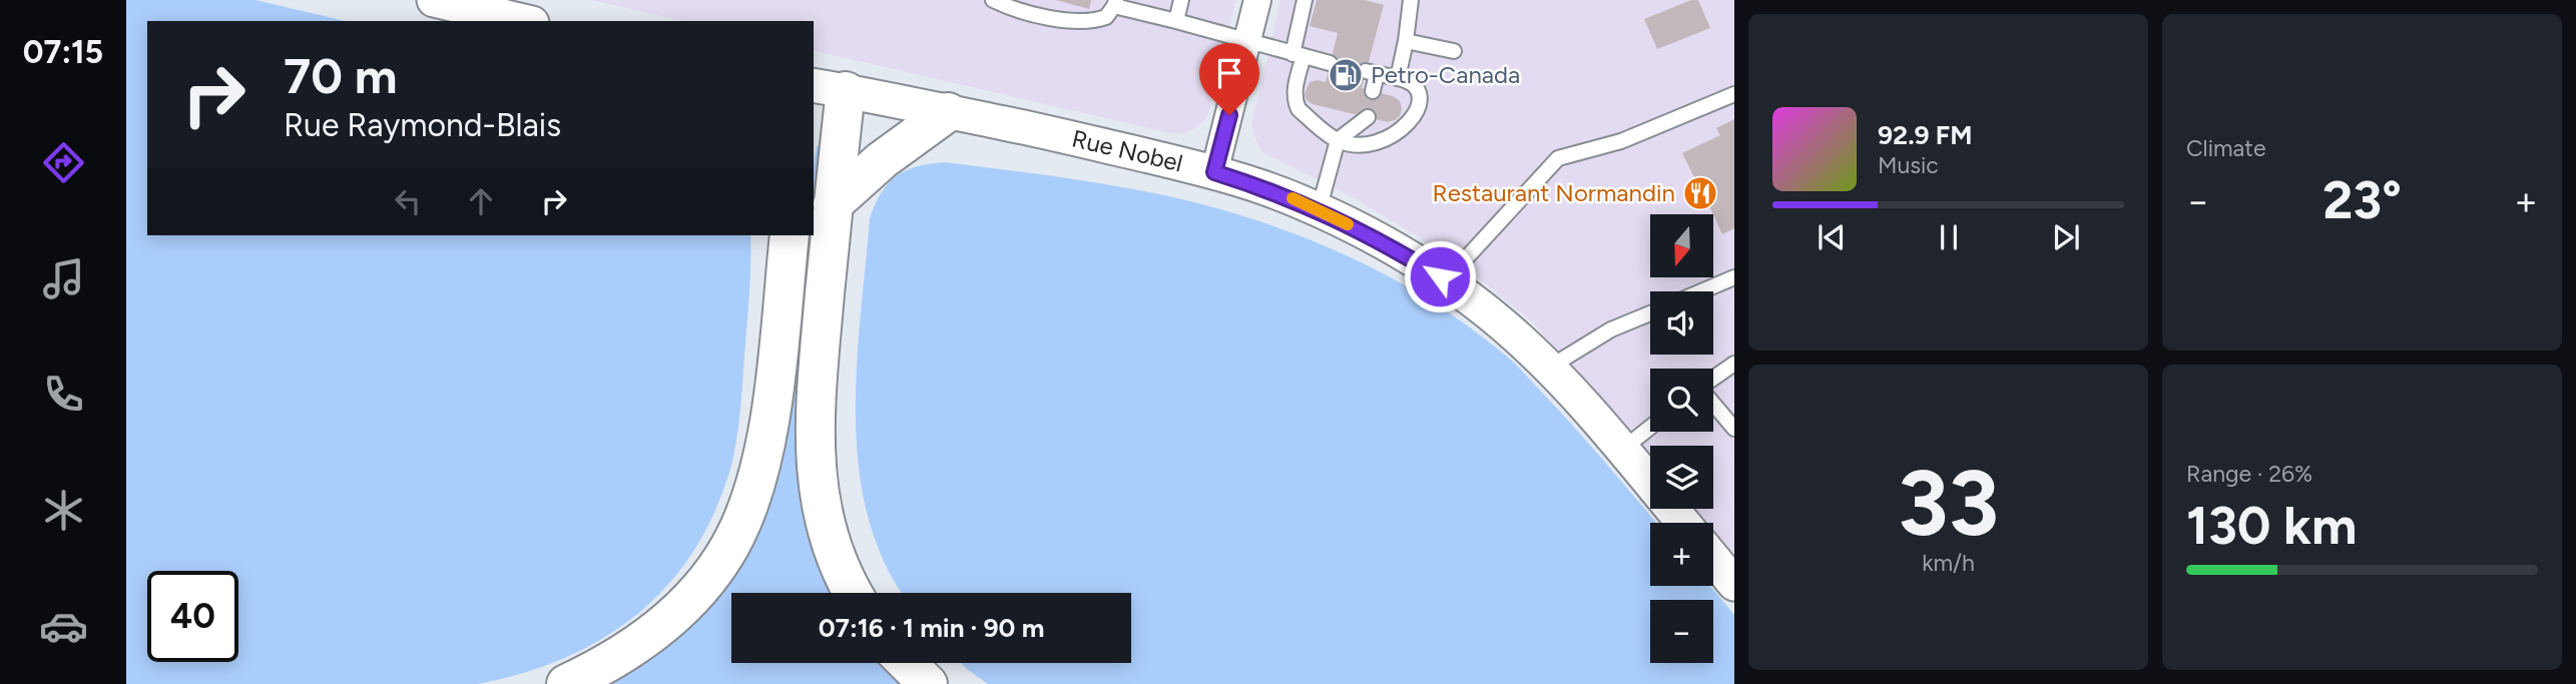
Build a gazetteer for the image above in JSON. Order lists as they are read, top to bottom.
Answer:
{
  "streets": {
    "street": ["Rue Nobel"]
  },
  "places": {
    "fuel station": ["Petro-Canada"],
    "restaurant": ["Restaurant Normandin"]
  },
  "north": "bottom",
  "page": {
    "tabs": "07:15",
    "tile": [
      "Climate",
      ["33", "km/h"],
      ["Range · 26%", "130 km"]
    ],
    "turn": ["70 m", "Rue Raymond-Blais"],
    "song": ["92.9 FM", "Music"],
    "heat": ["−", "23°", "+"],
    "map_buttons": ["+", "−"],
    "limit": "40",
    "trip": "07:16 · 1 min · 90 m"
  }
}
